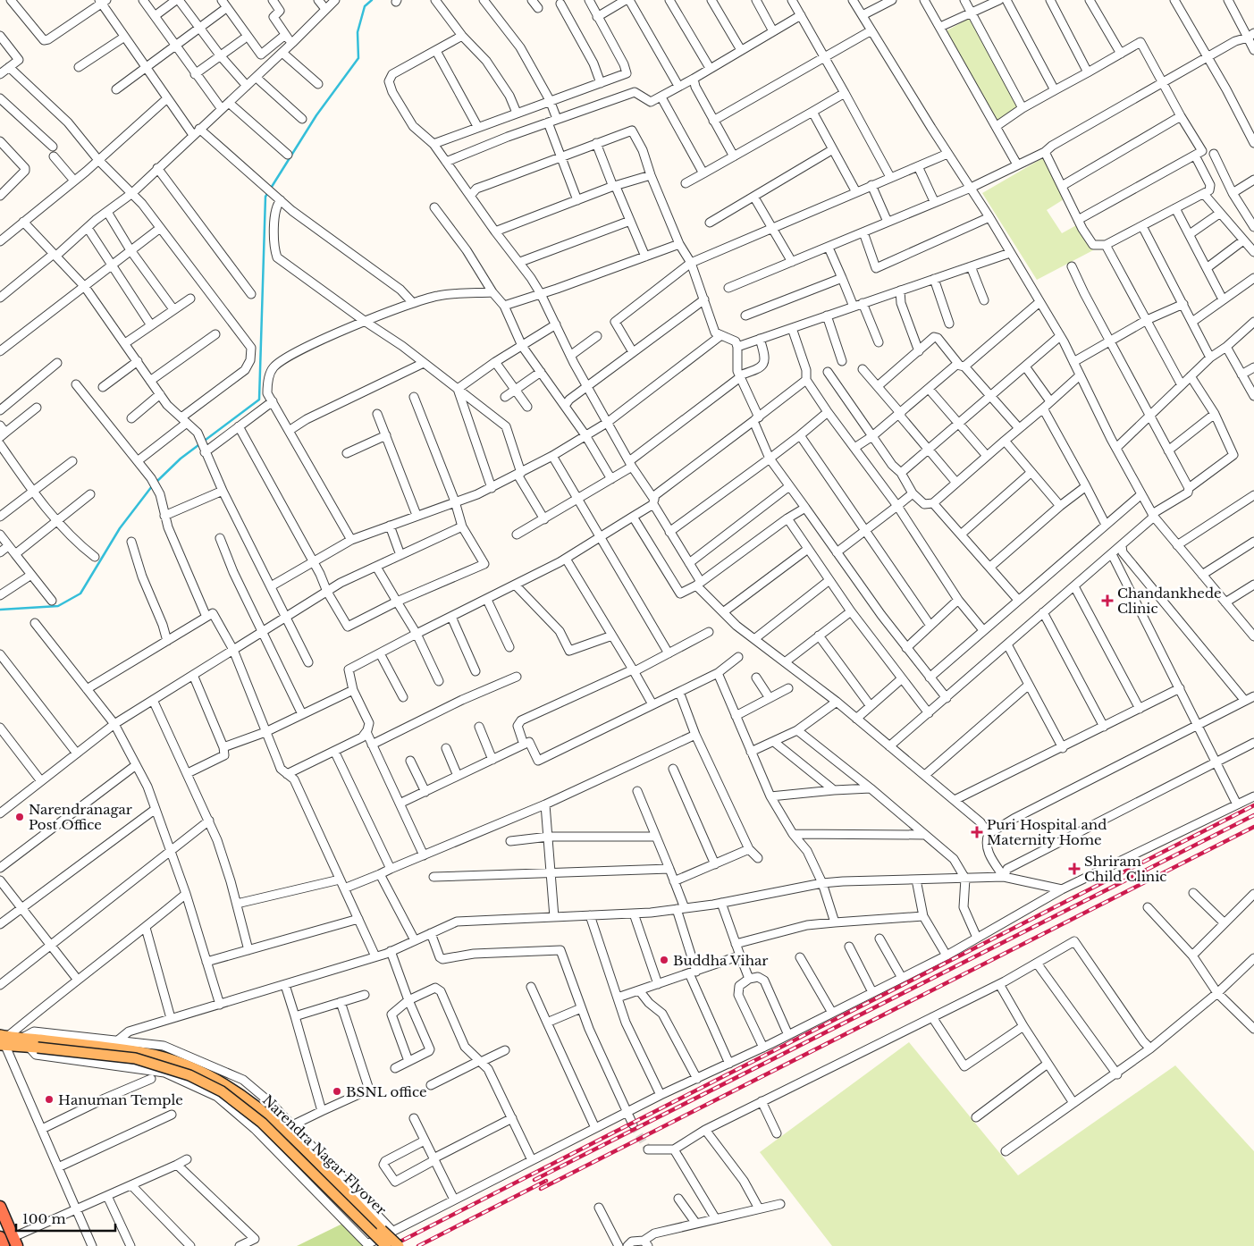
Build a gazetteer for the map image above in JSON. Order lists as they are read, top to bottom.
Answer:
{
  "streets": {
    "main road": ["Narendra Nagar Flyover"]
  },
  "places": {
    "health": ["Chandankhede Clinic", "Puri Hospital and Maternity Home", "Shriram Child Clinic"],
    "other": [
      "Narendranagar Post Office",
      "Buddha Vihar",
      "BSNL office",
      "Hanuman Temple"
    ]
  },
  "scale_bar": "100 m"
}
